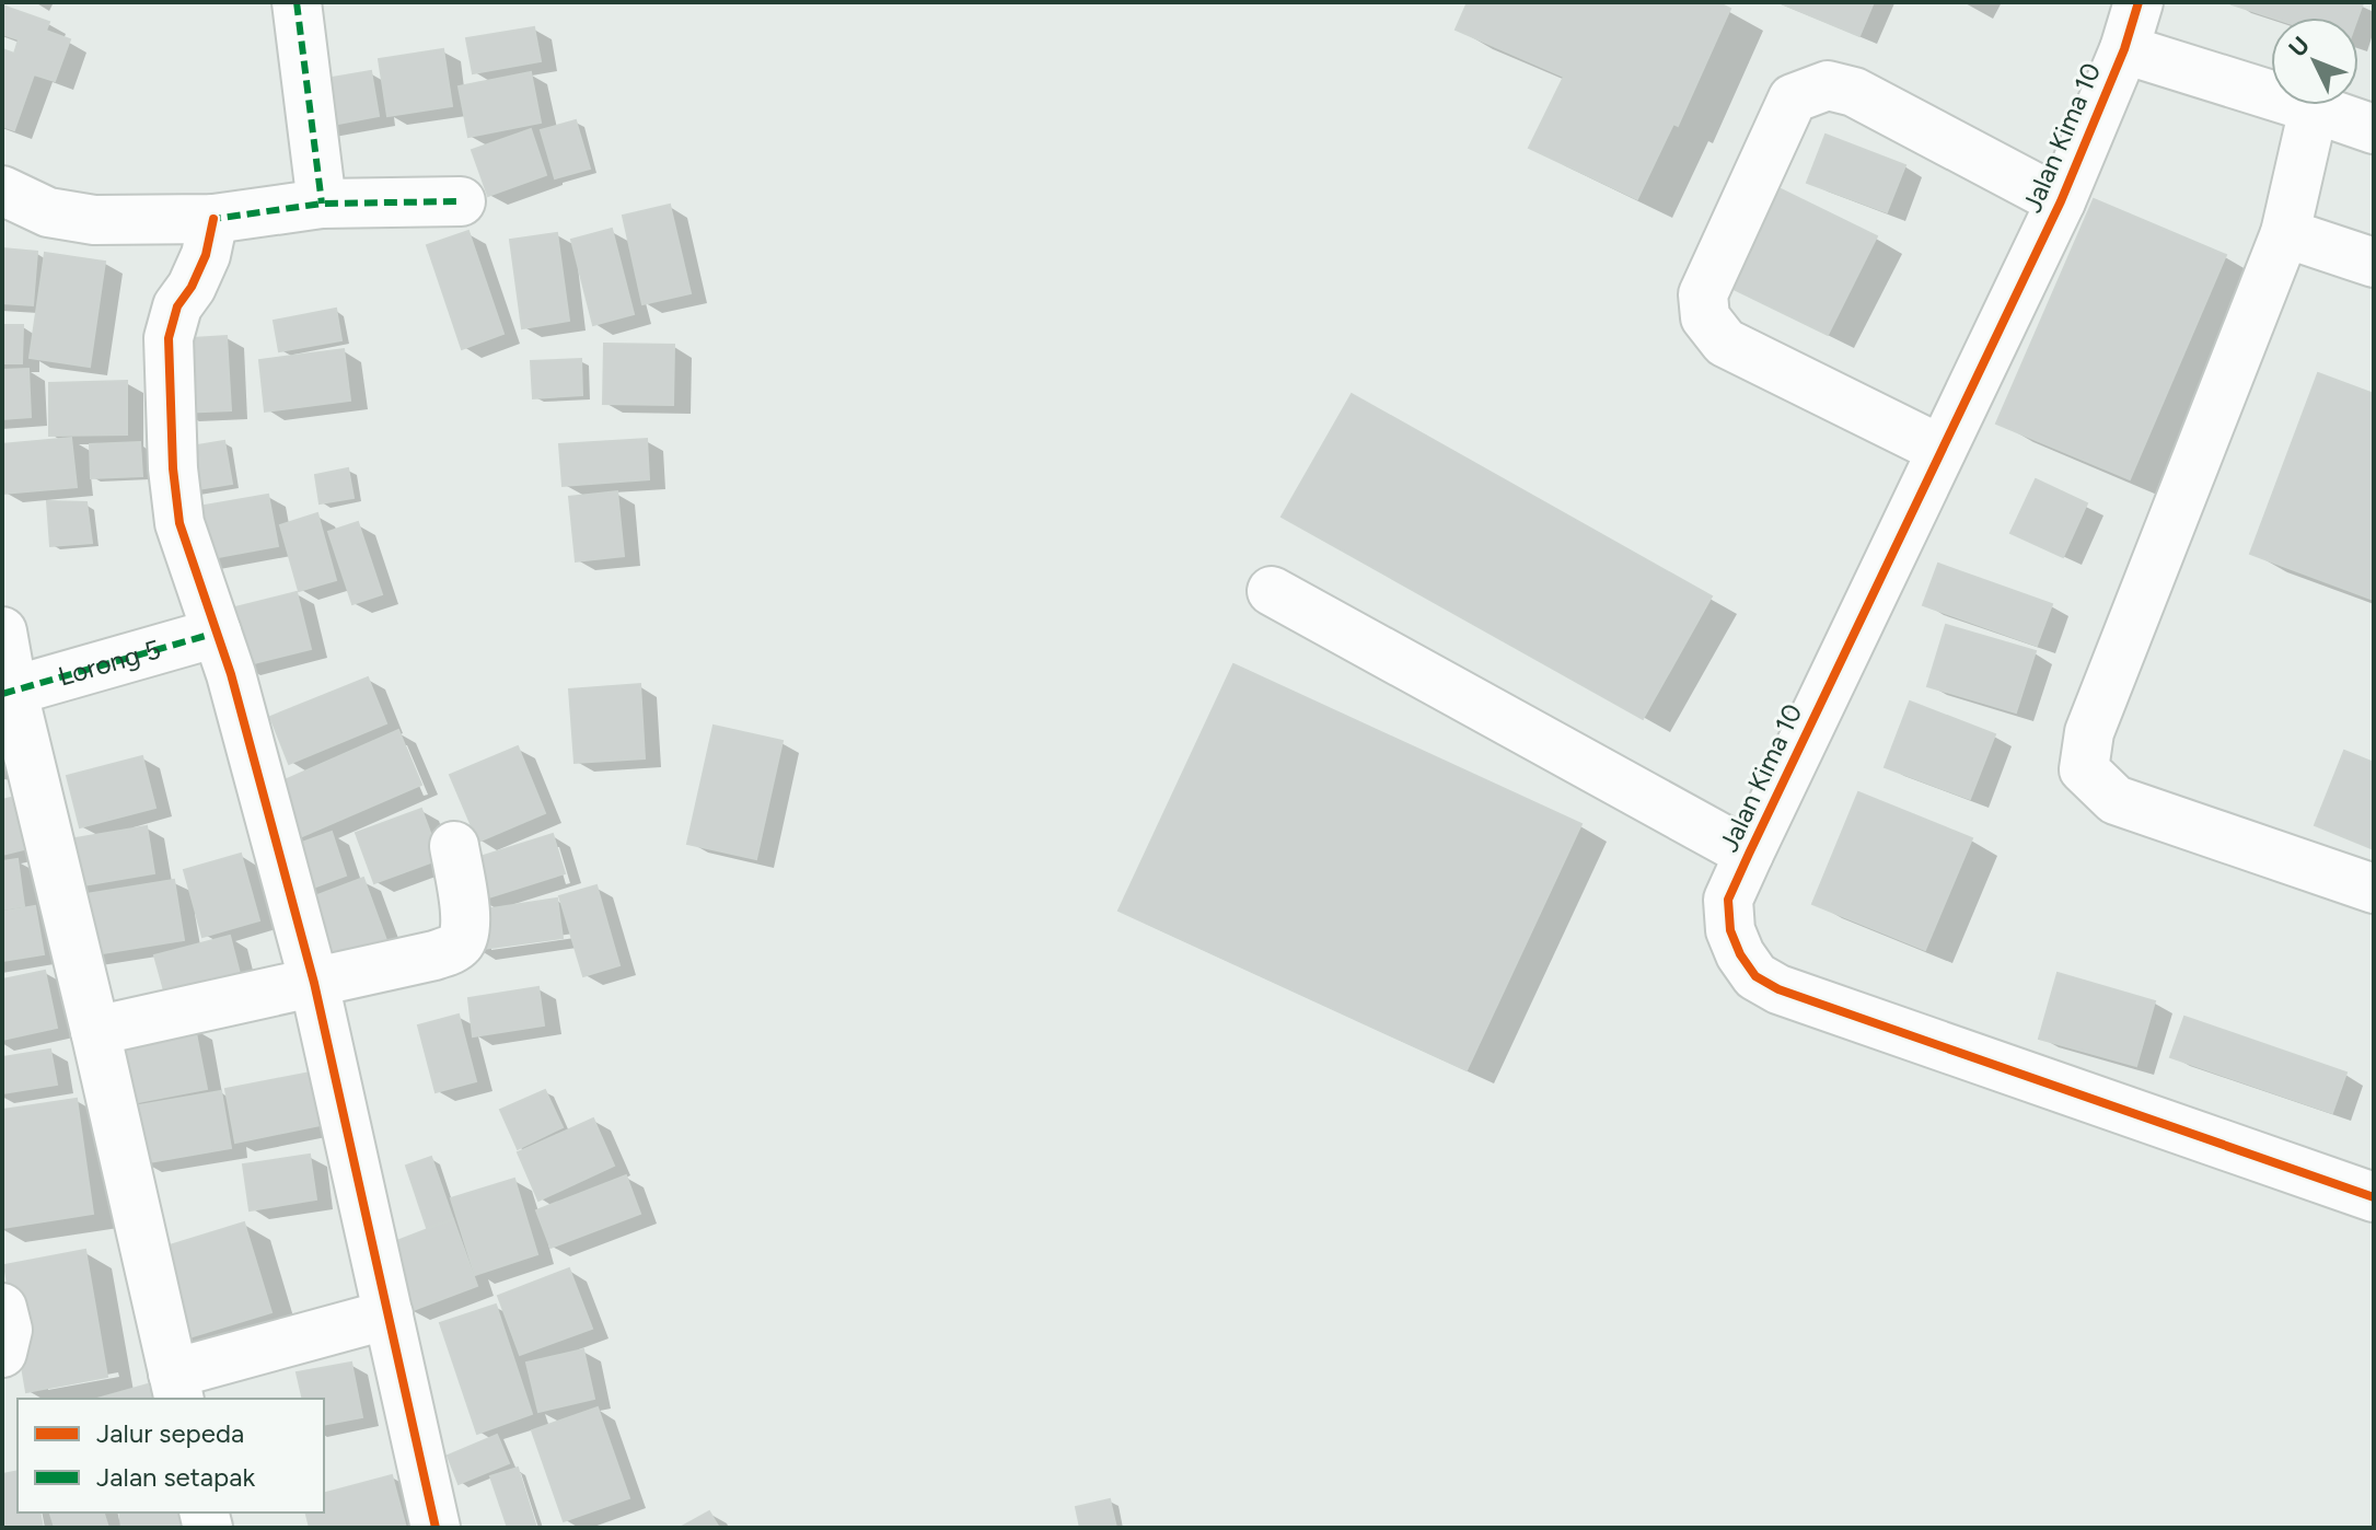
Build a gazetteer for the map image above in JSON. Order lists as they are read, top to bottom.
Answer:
{
  "streets": {
    "street": ["Jalan Kima 10", "Lorong 5"]
  },
  "legend": ["Jalur sepeda", "Jalan setapak"],
  "north": "top left"
}
